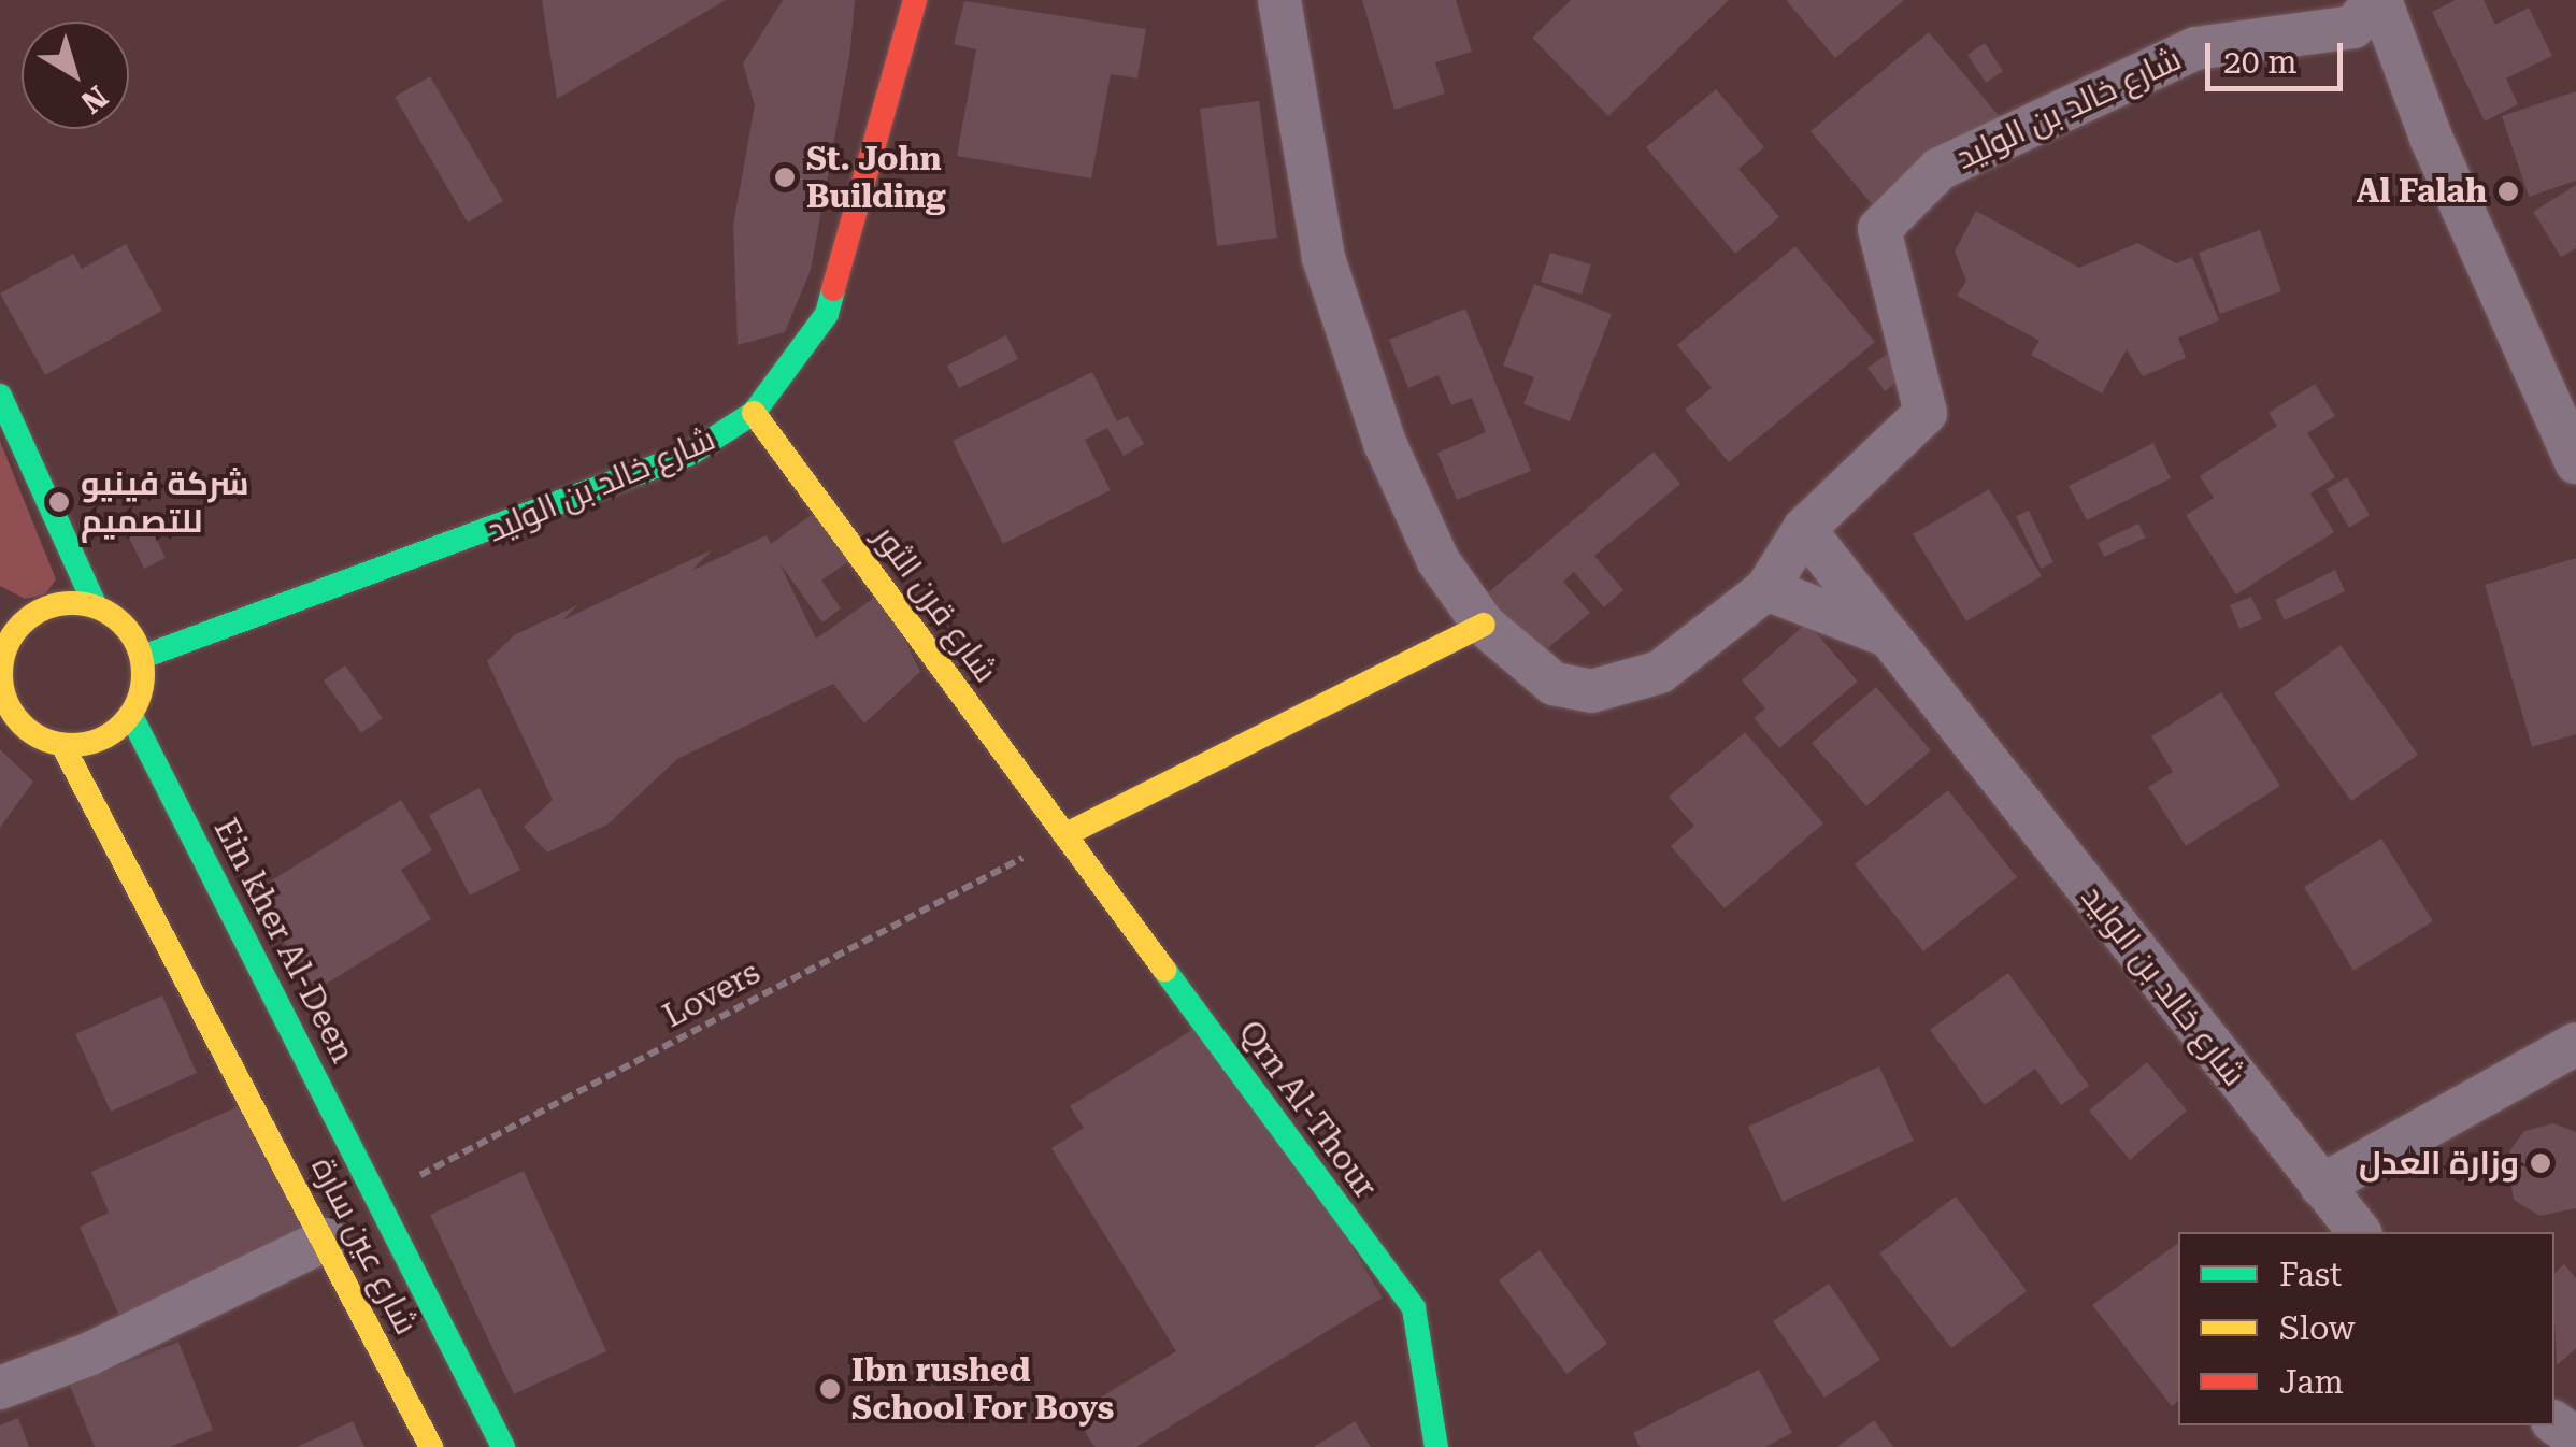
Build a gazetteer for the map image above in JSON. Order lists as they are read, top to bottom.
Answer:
{
  "streets": {
    "street": [
      "شارع خالد بن الوليد",
      "شارع قرن الثور",
      "Ein kher Al-Deen",
      "Qrn Al-Thour",
      "شارع عين سارة"
    ],
    "path": ["Lovers"]
  },
  "crossings": [
    ["شارع خالد بن الوليد", "شارع قرن الثور"],
    ["شارع خالد بن الوليد", "Ein kher Al-Deen"],
    ["شارع خالد بن الوليد", "شارع عين سارة"],
    ["شارع قرن الثور", "Lovers"],
    ["شارع قرن الثور", "Qrn Al-Thour"],
    ["Ein kher Al-Deen", "Lovers"],
    ["Ein kher Al-Deen", "شارع عين سارة"],
    ["Lovers", "Qrn Al-Thour"],
    ["Lovers", "شارع عين سارة"]
  ],
  "places": [
    "St. John Building",
    "Al Falah",
    "شركة فينيو للتصميم",
    "وزارة العدل",
    "Ibn rushed School For Boys"
  ],
  "legend": ["Fast", "Slow", "Jam"],
  "scale_bar": "20 m",
  "north": "bottom right"
}
